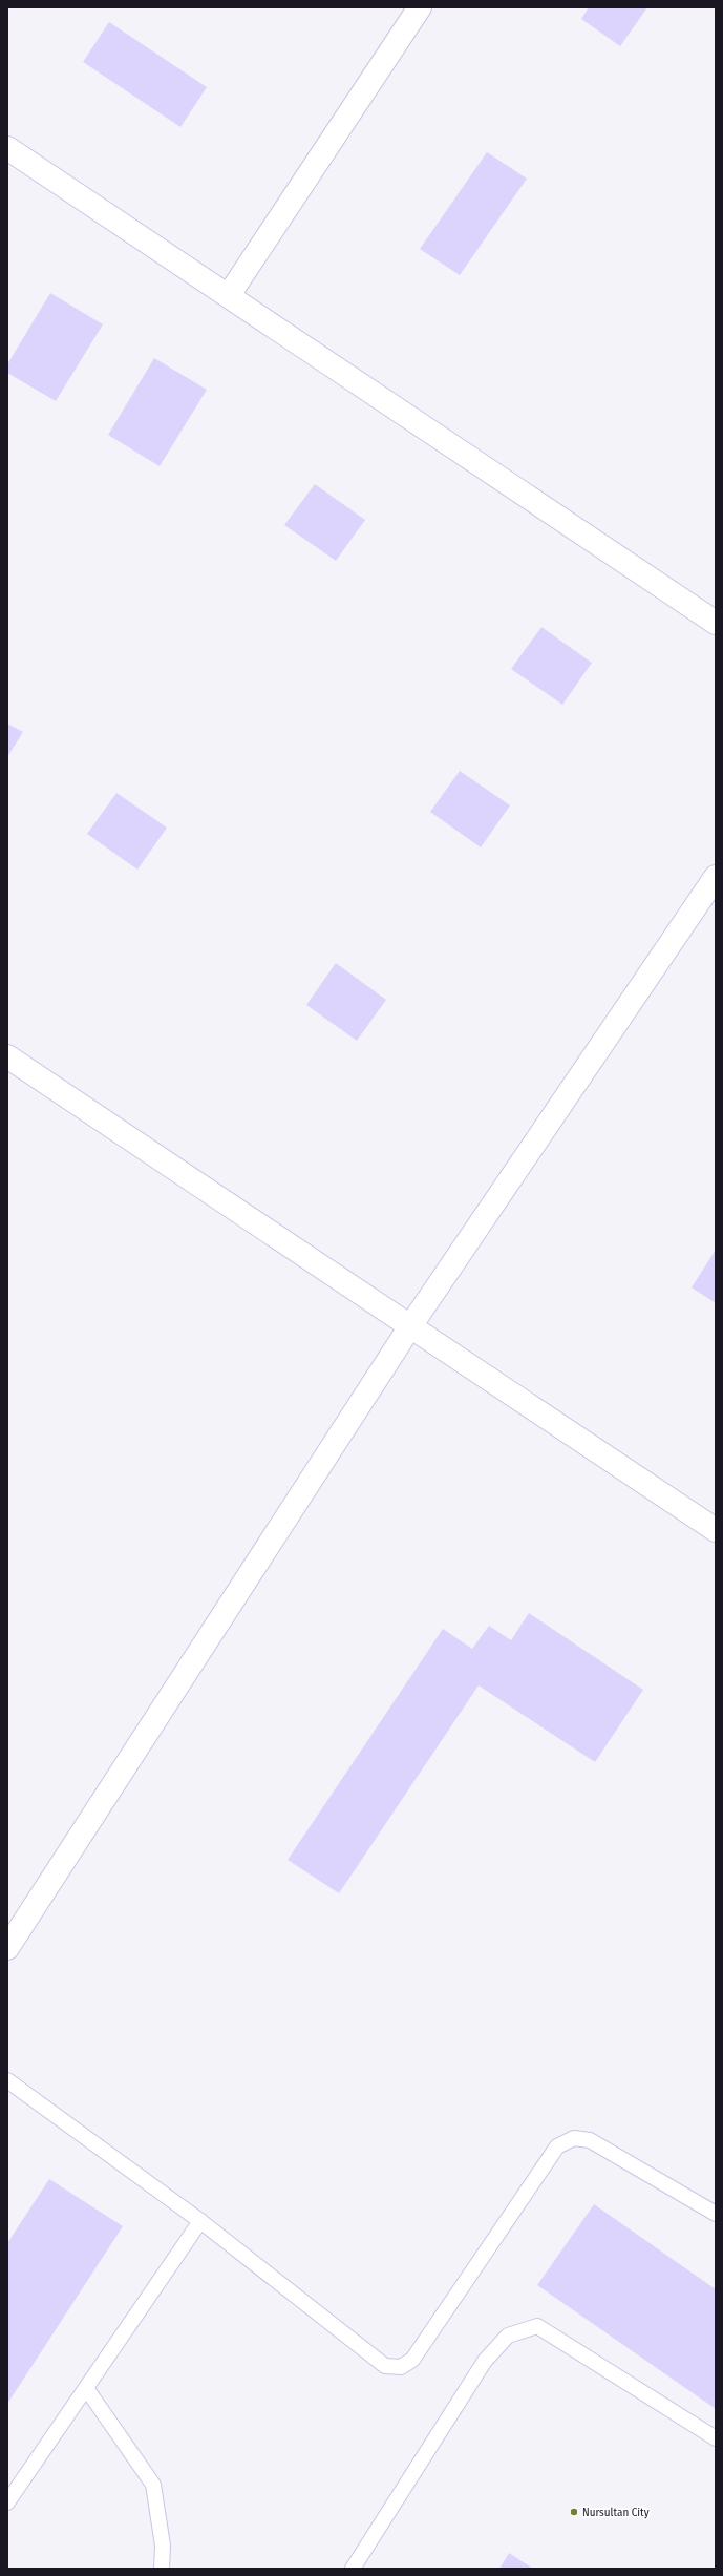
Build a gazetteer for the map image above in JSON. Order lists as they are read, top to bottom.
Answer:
{
  "places": ["Nursultan City"]
}
